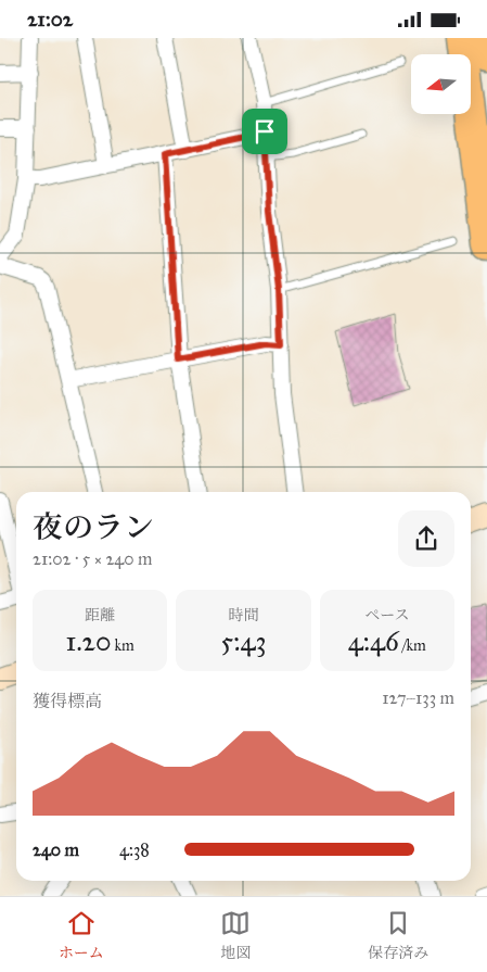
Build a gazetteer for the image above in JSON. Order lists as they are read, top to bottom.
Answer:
{
  "north": "left",
  "page": {
    "status": "21:02",
    "heading": ["夜のラン", "21:02 · 5 × 240 m"],
    "stats": [
      ["距離", "1.20 km"],
      ["時間", "5:43"],
      ["ペース", "4:46 /km"]
    ],
    "chart": ["獲得標高", "127–133 m"],
    "list": [
      {
        "name": "240 m",
        "note": "4:38"
      }
    ],
    "tabs": ["ホーム", "地図", "保存済み"]
  }
}
